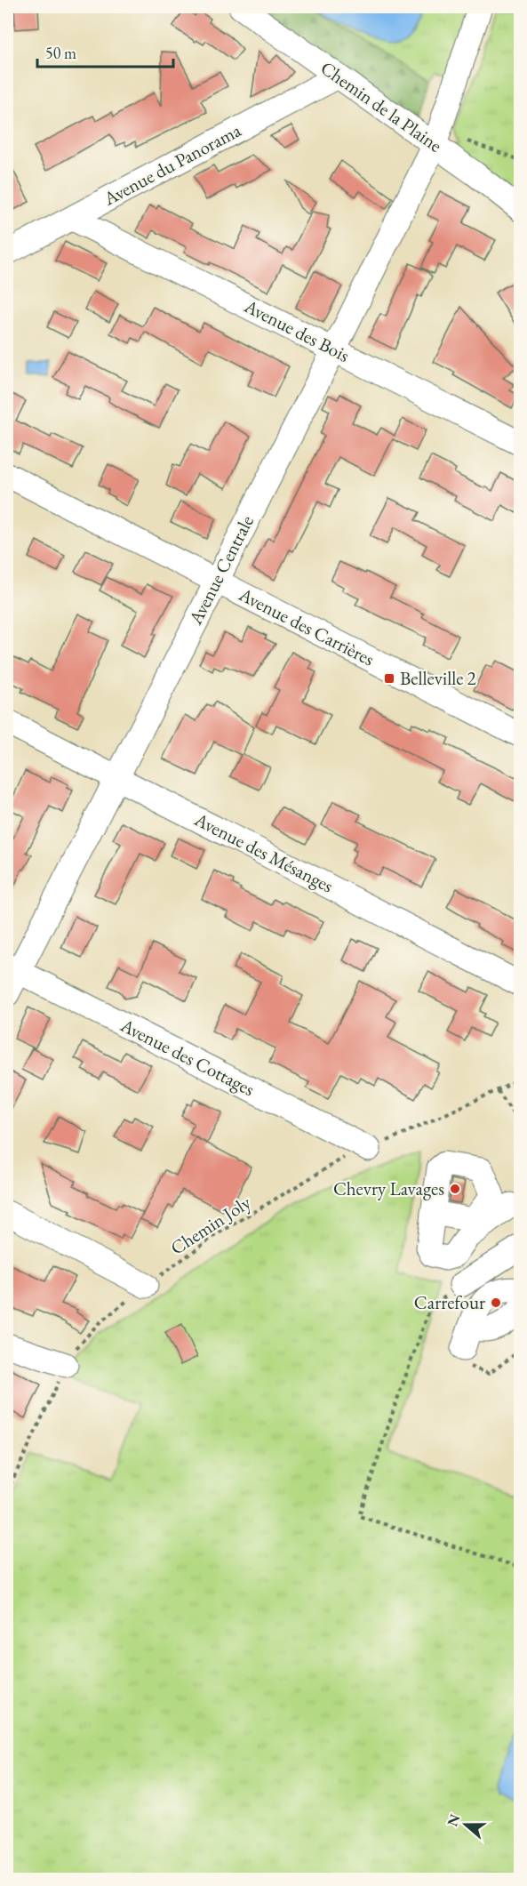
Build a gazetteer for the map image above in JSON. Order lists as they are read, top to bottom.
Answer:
{
  "streets": {
    "street": [
      "Chemin de la Plaine",
      "Avenue du Panorama",
      "Avenue des Bois",
      "Avenue Centrale",
      "Avenue des Carrières",
      "Avenue des Mésanges",
      "Avenue des Cottages"
    ],
    "path": ["Chemin Joly"]
  },
  "crossings": [
    ["Chemin de la Plaine", "Avenue du Panorama"],
    ["Chemin de la Plaine", "Avenue Centrale"],
    ["Avenue du Panorama", "Avenue des Bois"],
    ["Avenue des Bois", "Avenue Centrale"],
    ["Avenue Centrale", "Avenue des Carrières"],
    ["Avenue Centrale", "Avenue des Mésanges"],
    ["Avenue Centrale", "Avenue des Cottages"],
    ["Avenue des Cottages", "Chemin Joly"]
  ],
  "places": {
    "transit": ["Belleville 2"],
    "other": ["Chevry Lavages", "Carrefour"]
  },
  "scale_bar": "50 m",
  "north": "left"
}
